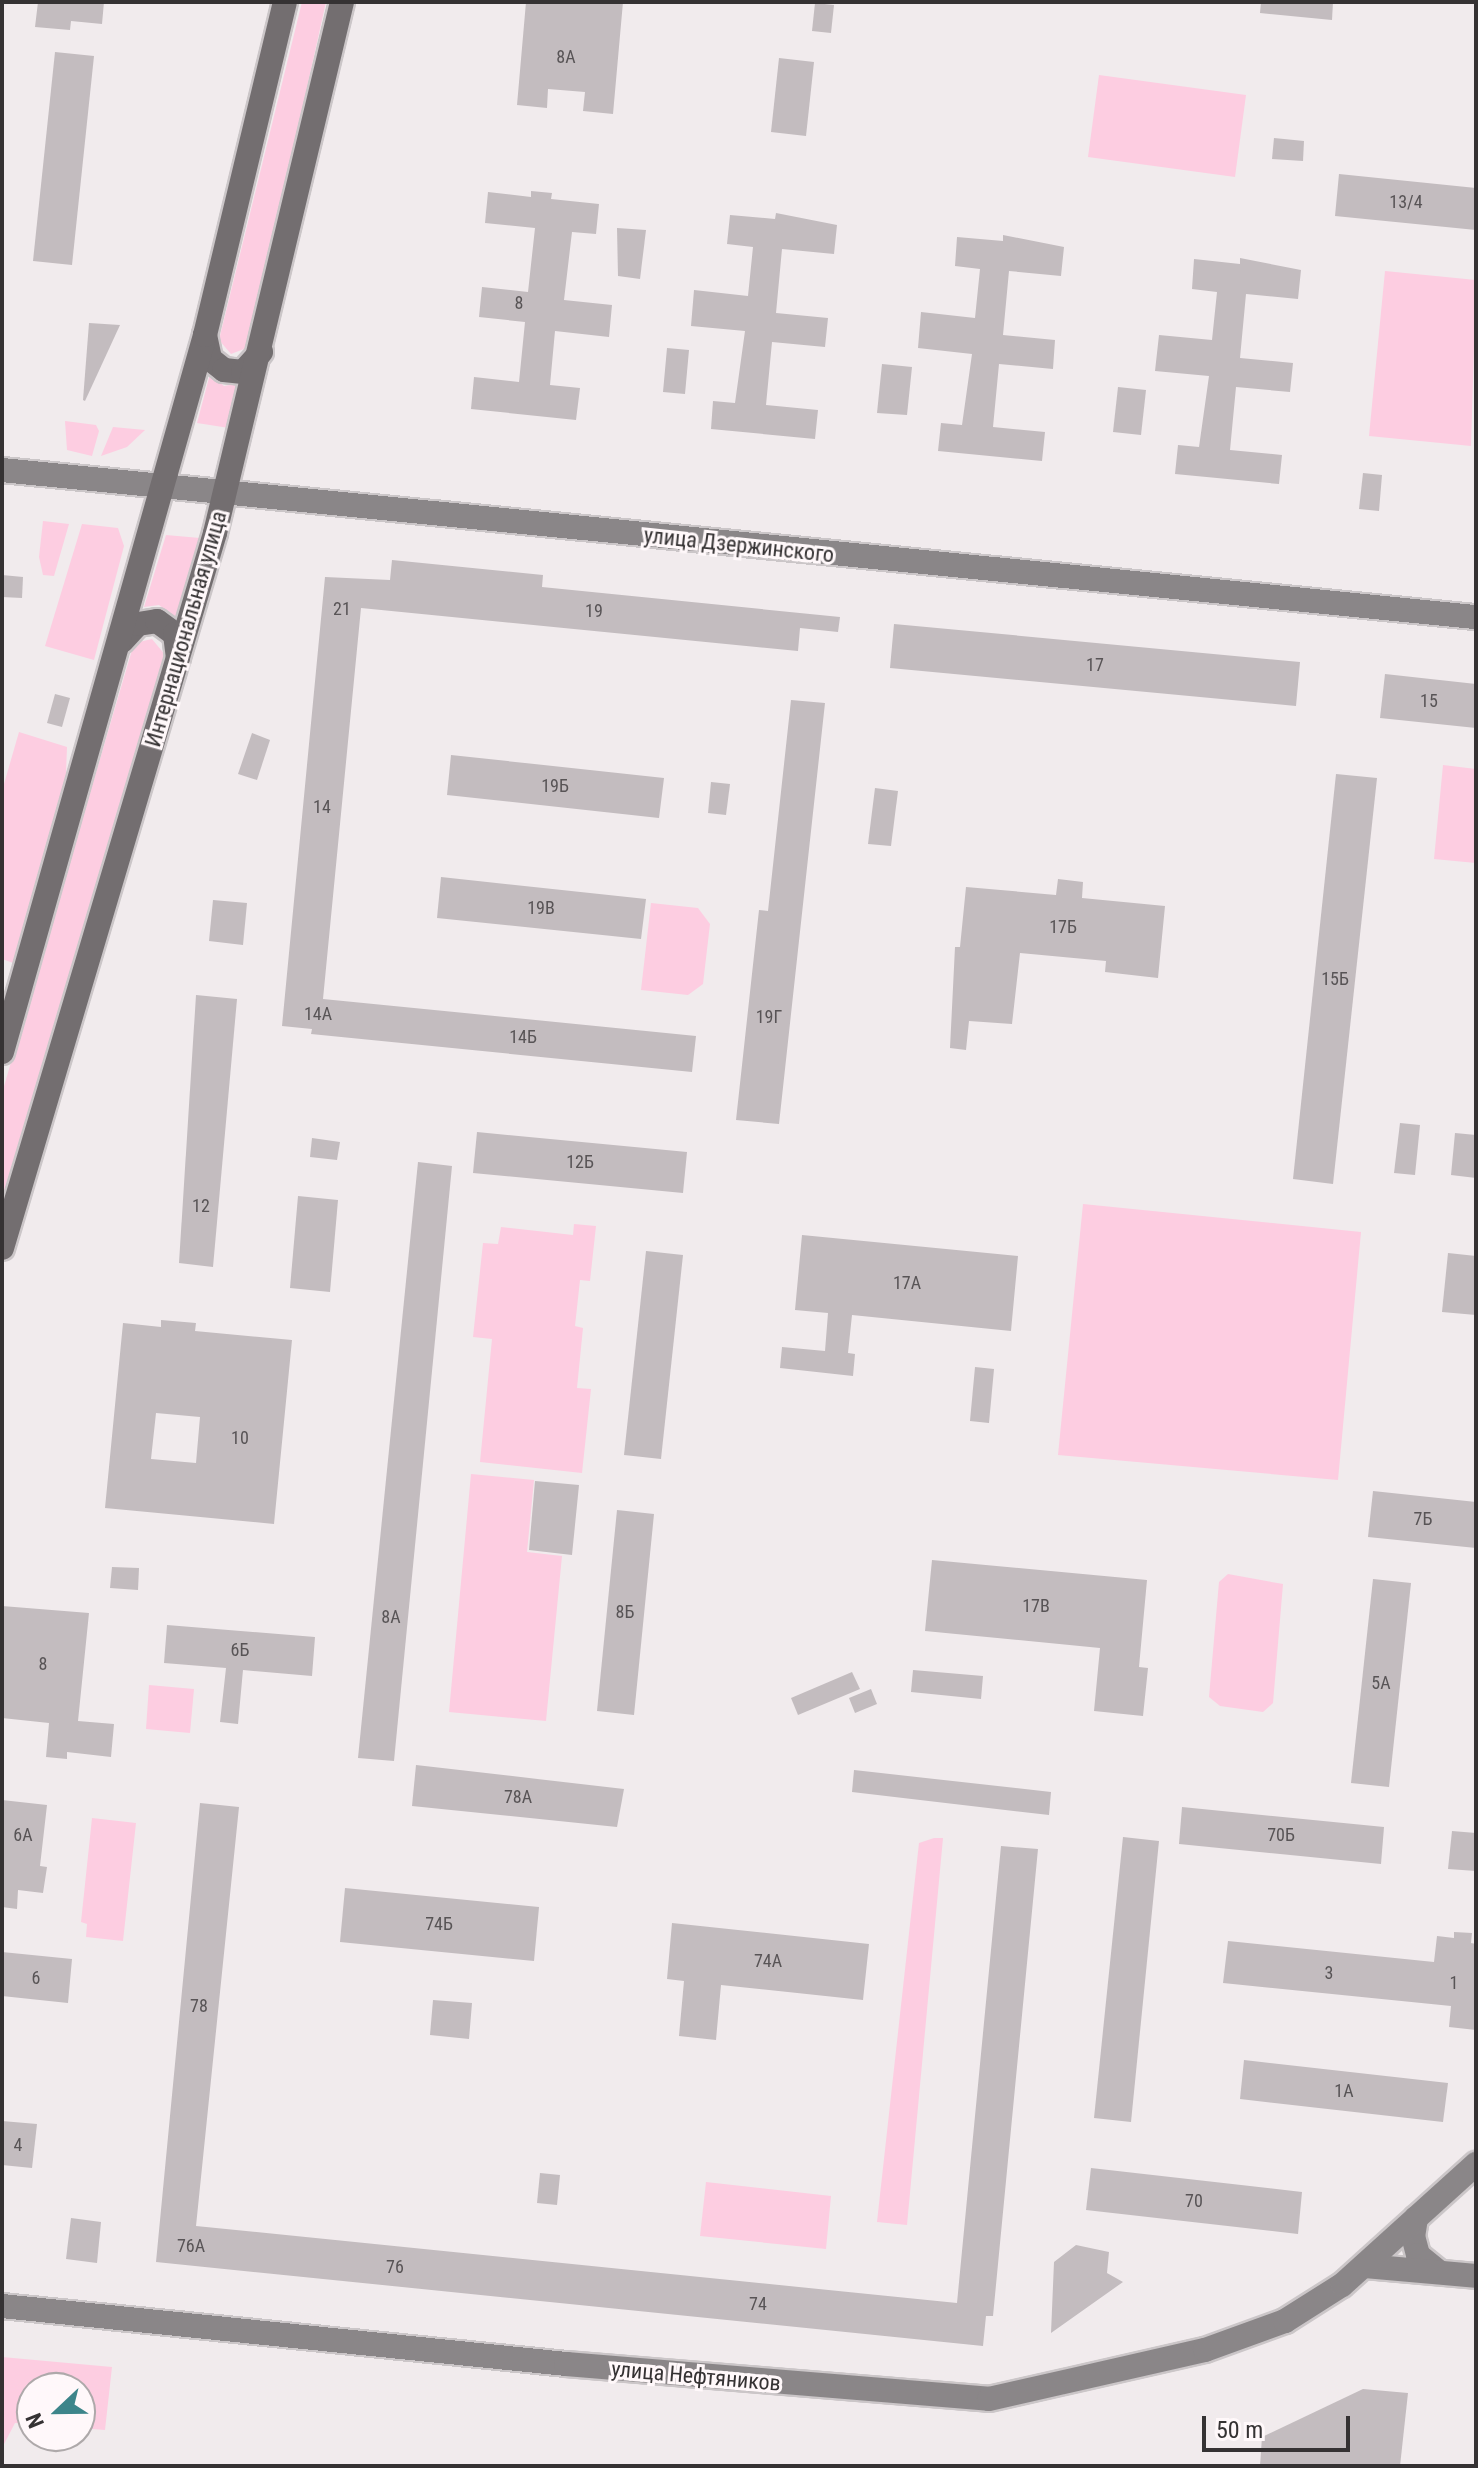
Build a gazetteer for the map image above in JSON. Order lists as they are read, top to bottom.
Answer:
{
  "streets": {
    "main road": ["улица Дзержинского", "Интернациональная улица", "улица Нефтяников"]
  },
  "crossings": [
    ["улица Дзержинского", "Интернациональная улица"]
  ],
  "house_numbers": [
    "8А",
    "13/4",
    "8",
    "21",
    "19",
    "17",
    "15",
    "19Б",
    "14",
    "19В",
    "17Б",
    "15Б",
    "14А",
    "19Г",
    "14Б",
    "12Б",
    "12",
    "17А",
    "10",
    "7Б",
    "17В",
    "8Б",
    "8А",
    "6Б",
    "8",
    "5А",
    "78А",
    "6А",
    "70Б",
    "74Б",
    "74А",
    "3",
    "6",
    "1",
    "78",
    "1А",
    "4",
    "70",
    "76А",
    "76",
    "74"
  ],
  "scale_bar": "50 m",
  "north": "left"
}
